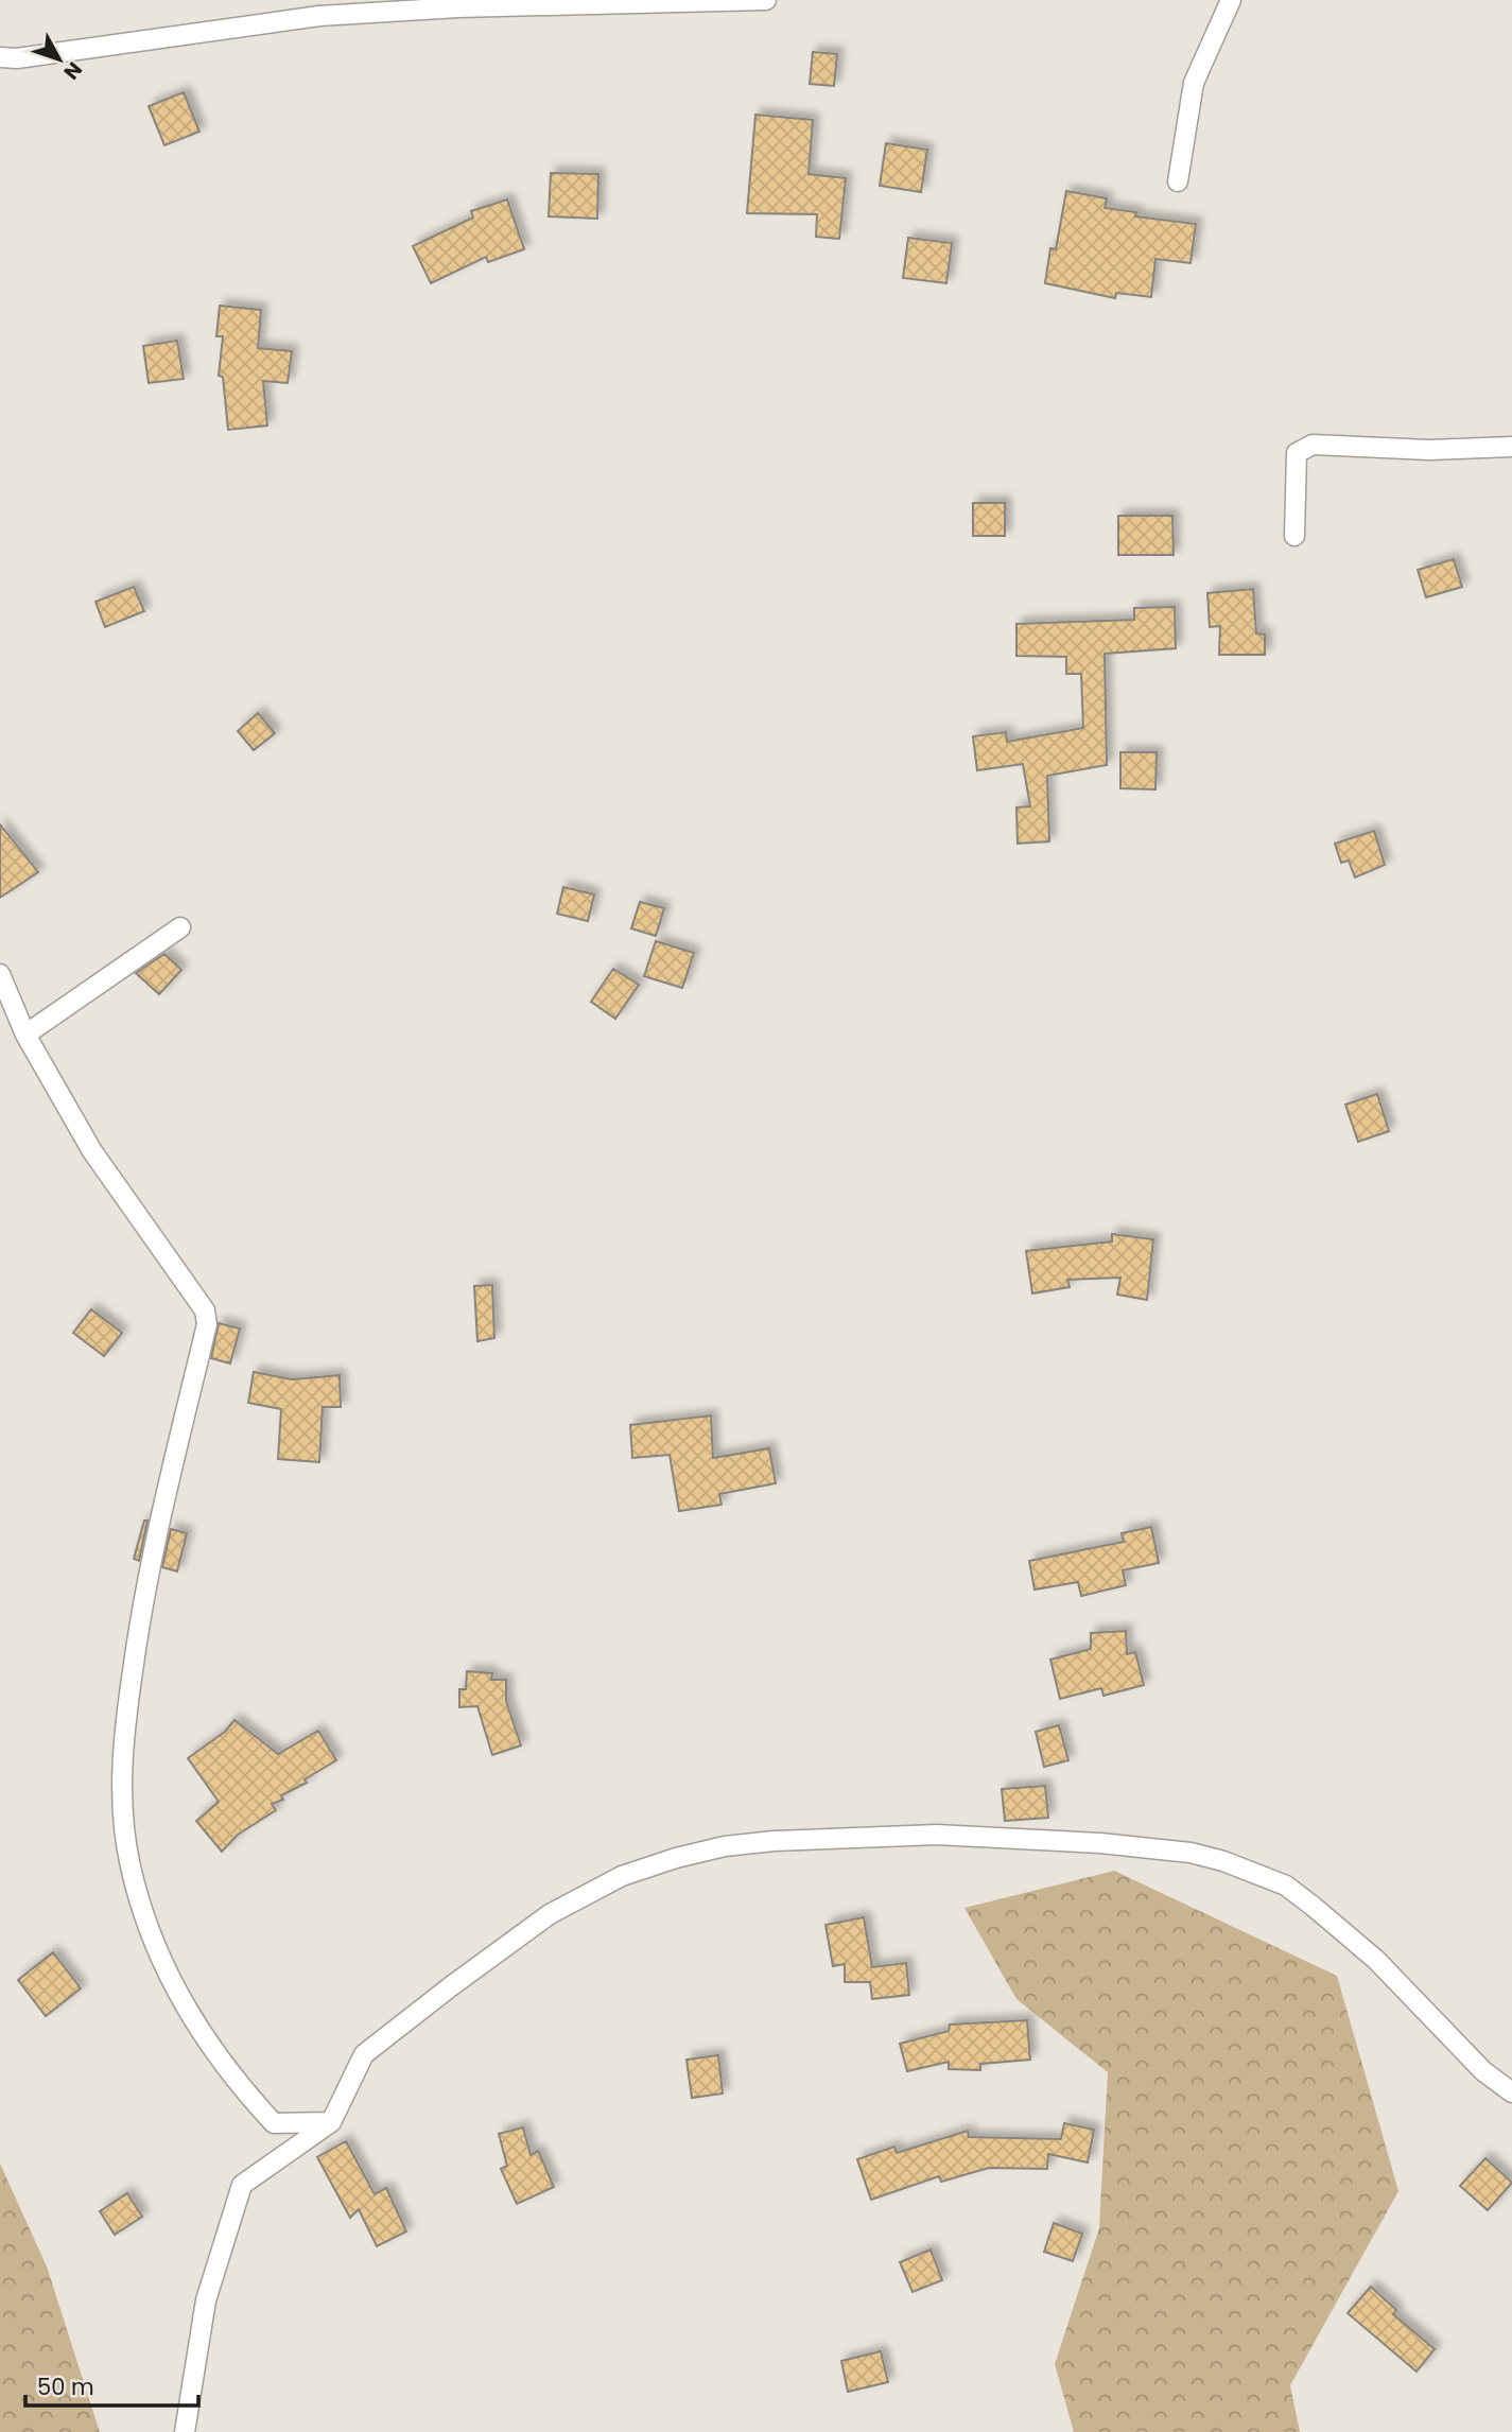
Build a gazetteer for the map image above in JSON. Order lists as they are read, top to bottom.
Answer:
{
  "scale_bar": "50 m",
  "north": "bottom right"
}
